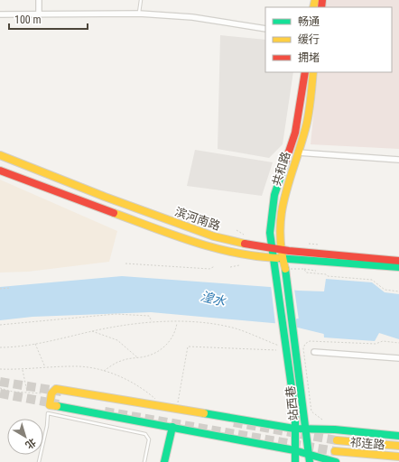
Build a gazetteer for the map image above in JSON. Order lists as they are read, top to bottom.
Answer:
{
  "streets": {
    "main road": [
      "共和路",
      "滨河南路",
      "站西巷",
      "祁连路"
    ]
  },
  "crossings": [
    ["共和路", "滨河南路"],
    ["共和路", "站西巷"]
  ],
  "water": ["湟水"],
  "legend": ["畅通", "缓行", "拥堵"],
  "scale_bar": "100 m",
  "north": "bottom right"
}
